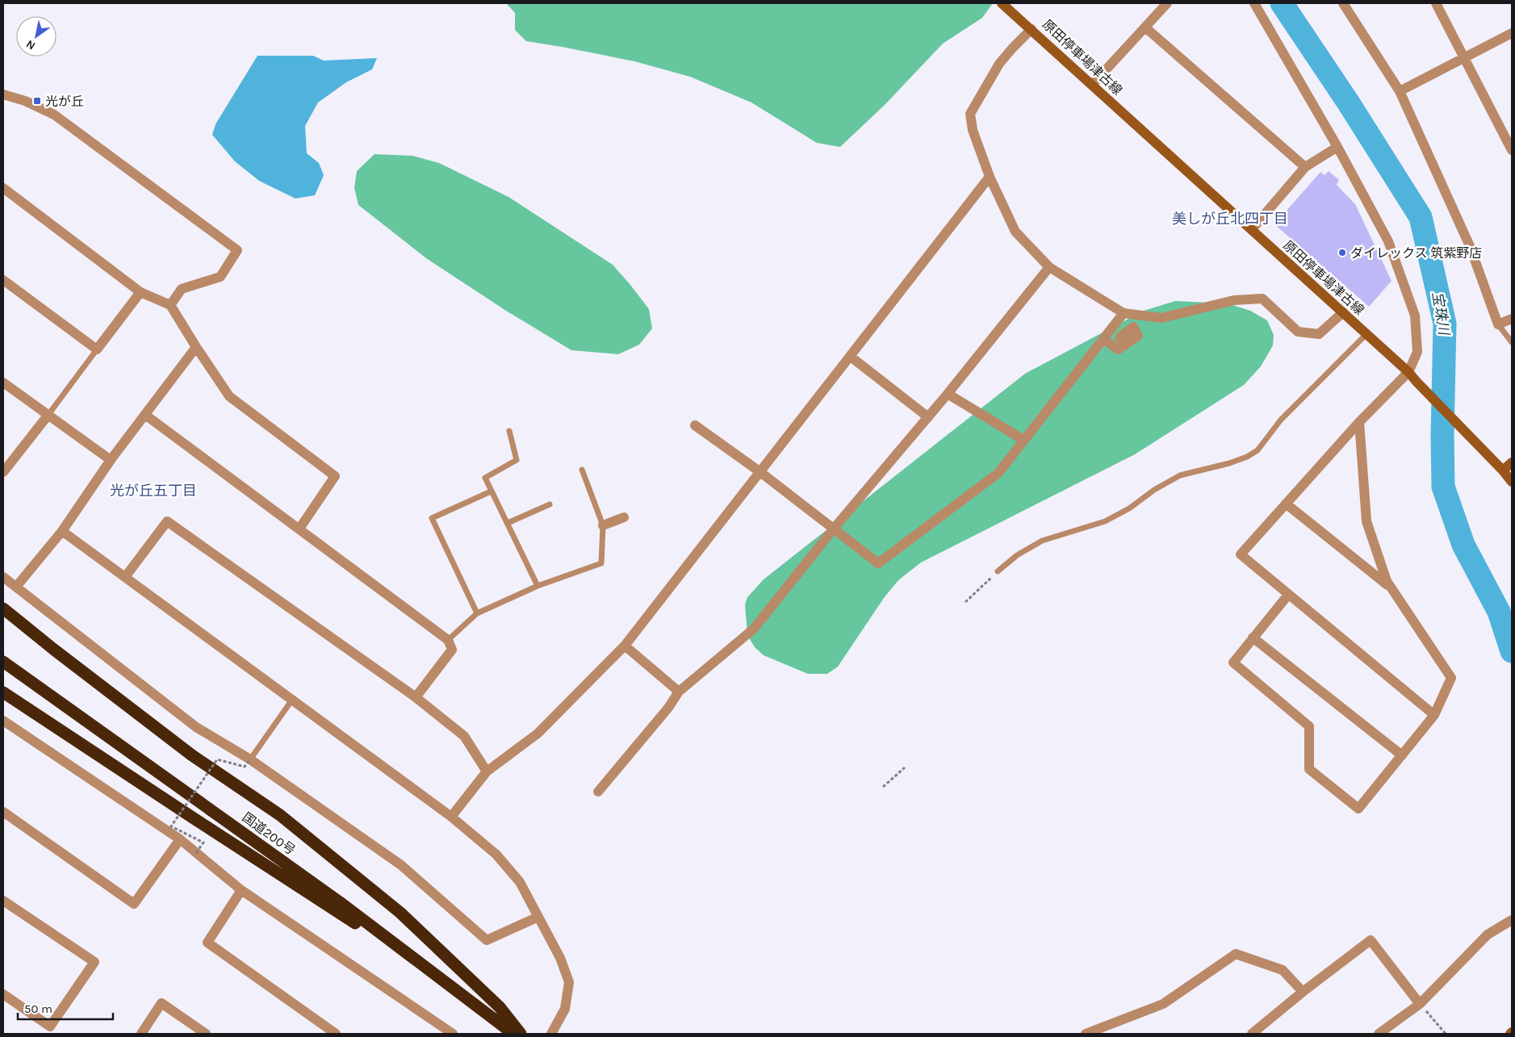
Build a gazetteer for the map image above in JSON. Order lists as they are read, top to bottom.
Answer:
{
  "streets": {
    "highway": ["国道200号"],
    "main road": ["原田停車場津古線"]
  },
  "districts": ["美しが丘北四丁目", "光が丘五丁目"],
  "water": ["宝珠川"],
  "places": {
    "transit": ["光が丘"],
    "other": ["ダイレックス 筑紫野店"]
  },
  "scale_bar": "50 m",
  "north": "bottom left"
}
